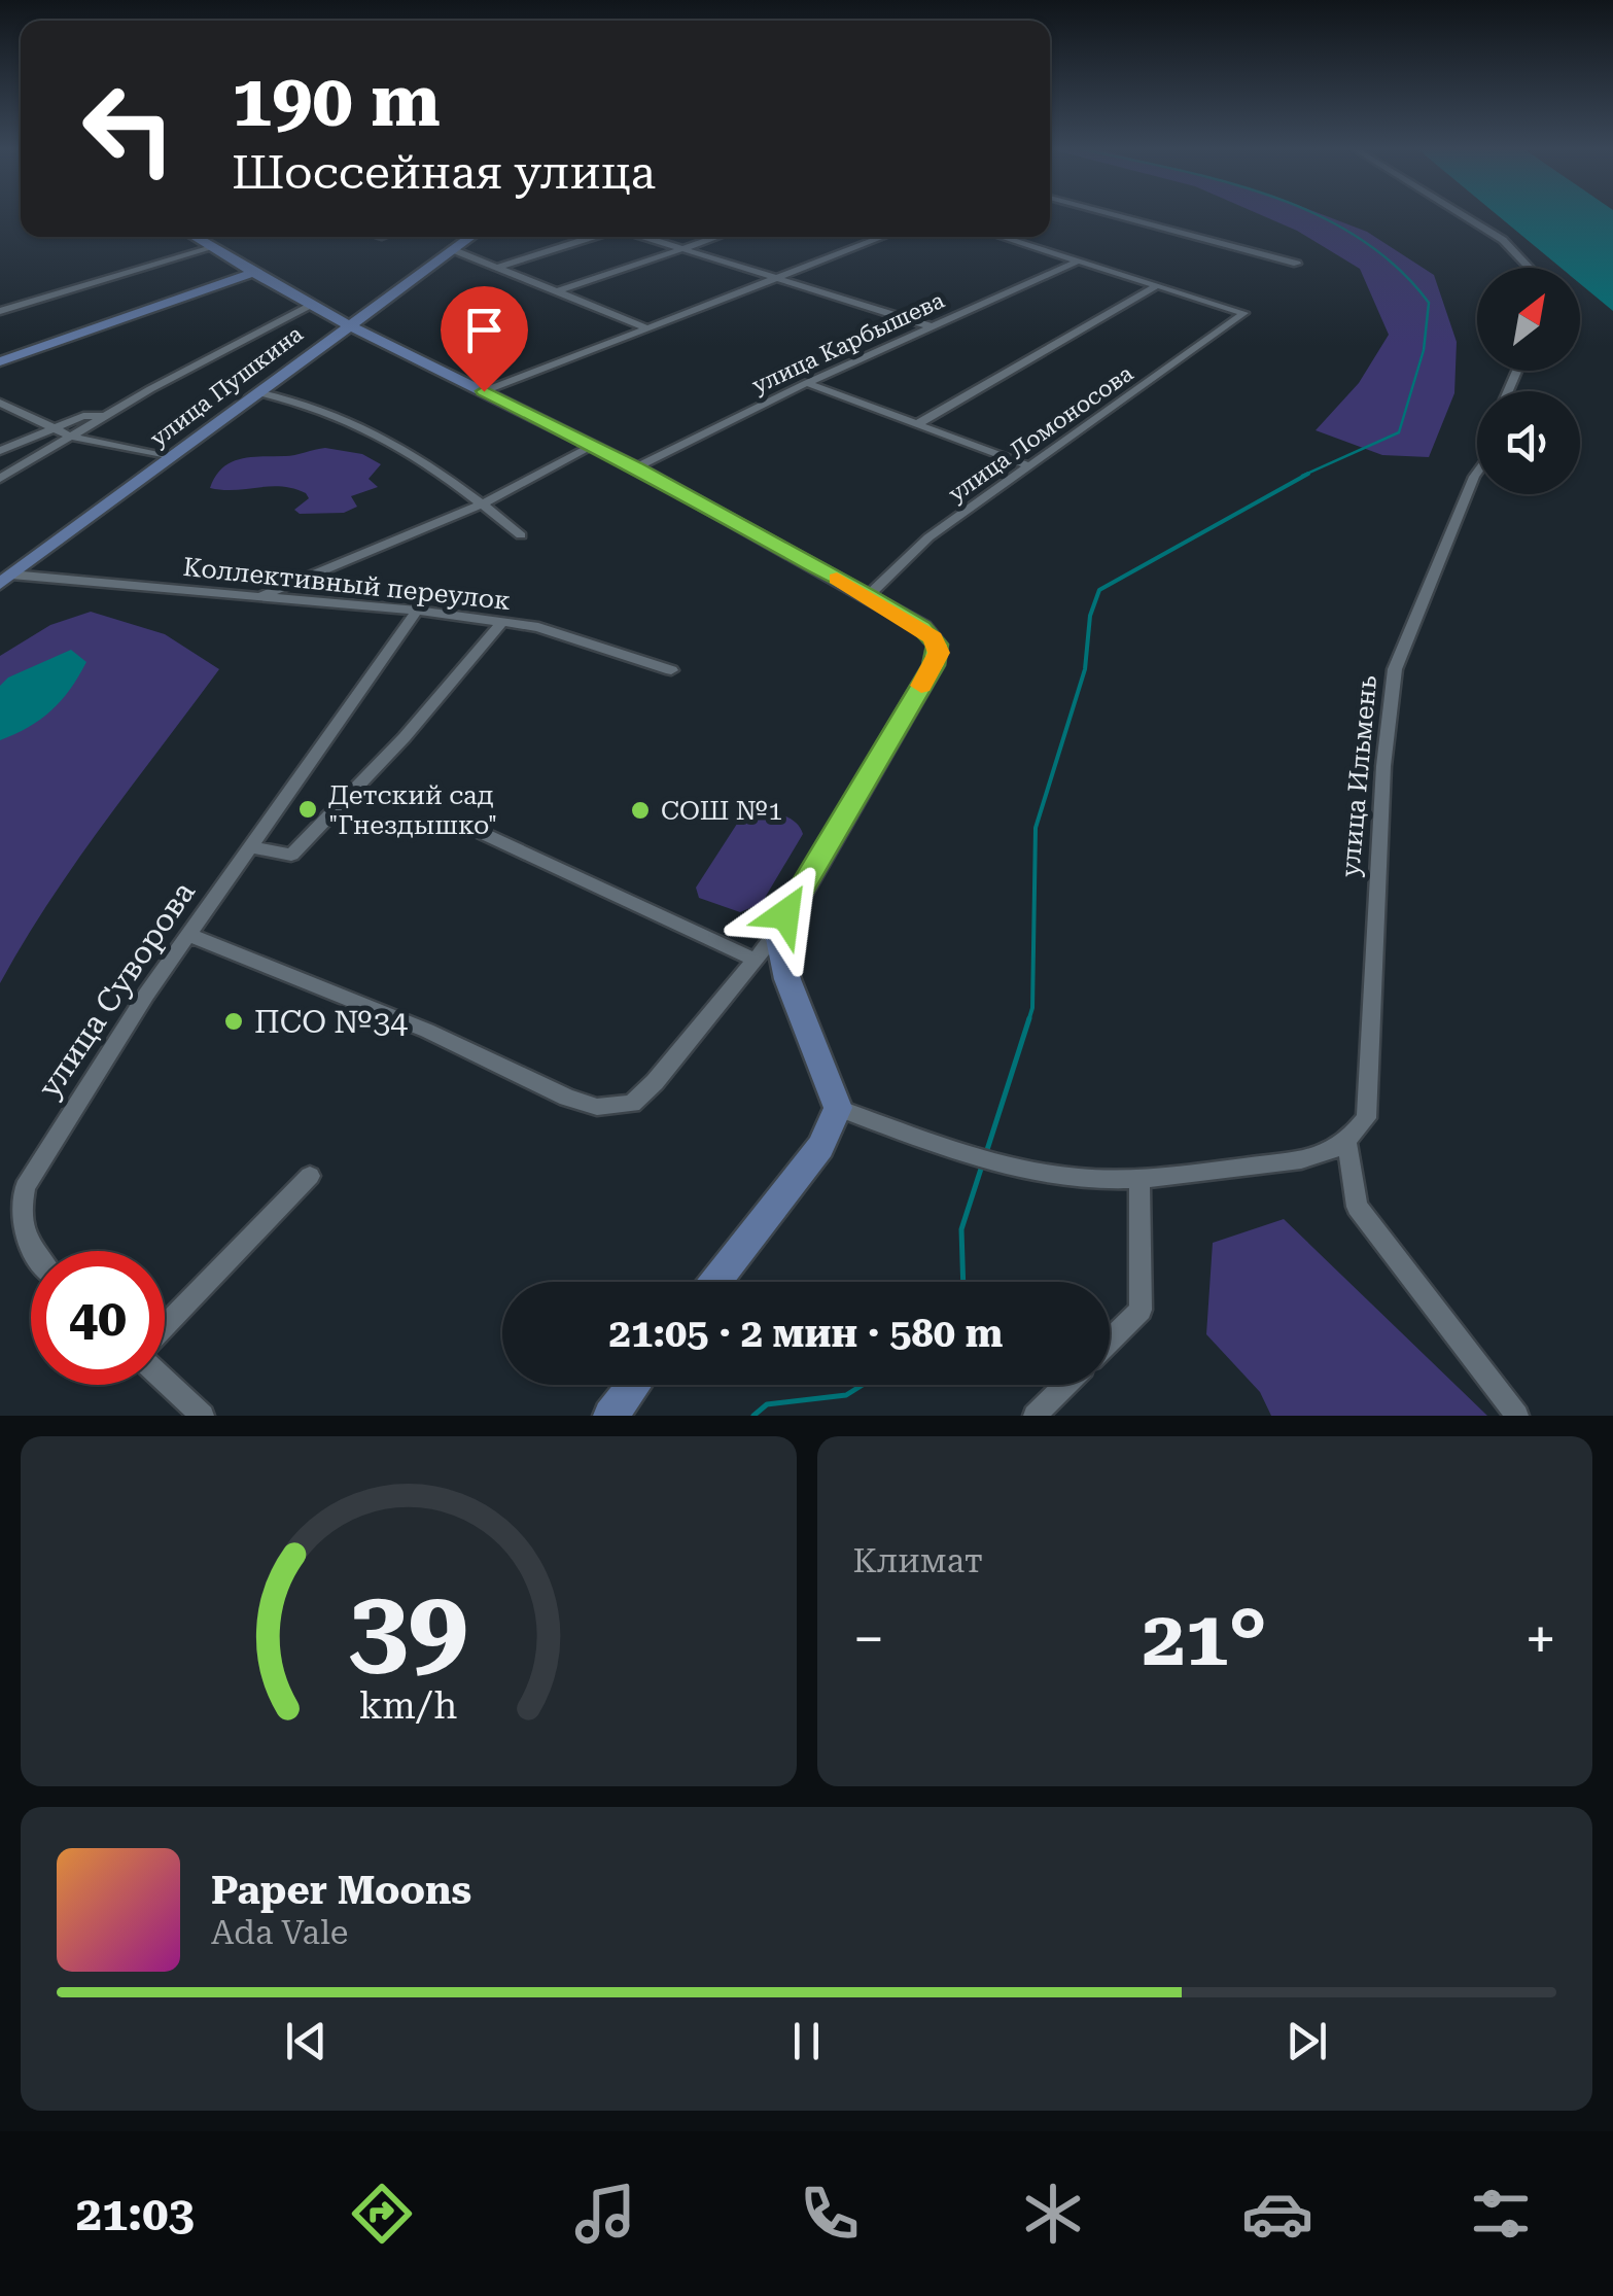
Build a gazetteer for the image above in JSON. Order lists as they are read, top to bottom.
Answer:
{
  "streets": {
    "street": [
      "улица Карбышева",
      "улица Пушкина",
      "улица Ломоносова",
      "Коллективный переулок",
      "улица Ильмень",
      "улица Суворова"
    ]
  },
  "crossings": [
    ["улица Пушкина", "Коллективный переулок"],
    ["Коллективный переулок", "улица Суворова"]
  ],
  "places": ["Детский сад \"Гнездышко\"", "СОШ №1", "ПСО №34"],
  "north": "top right",
  "page": {
    "turn": ["190 m", "Шоссейная улица"],
    "limit": "40",
    "trip": "21:05 · 2 мин · 580 m",
    "tile": "Климат",
    "heat": ["−", "21°", "+"],
    "song": ["Paper Moons", "Ada Vale"],
    "tabs": "21:03",
    "gauge": ["39", "km/h"]
  }
}
